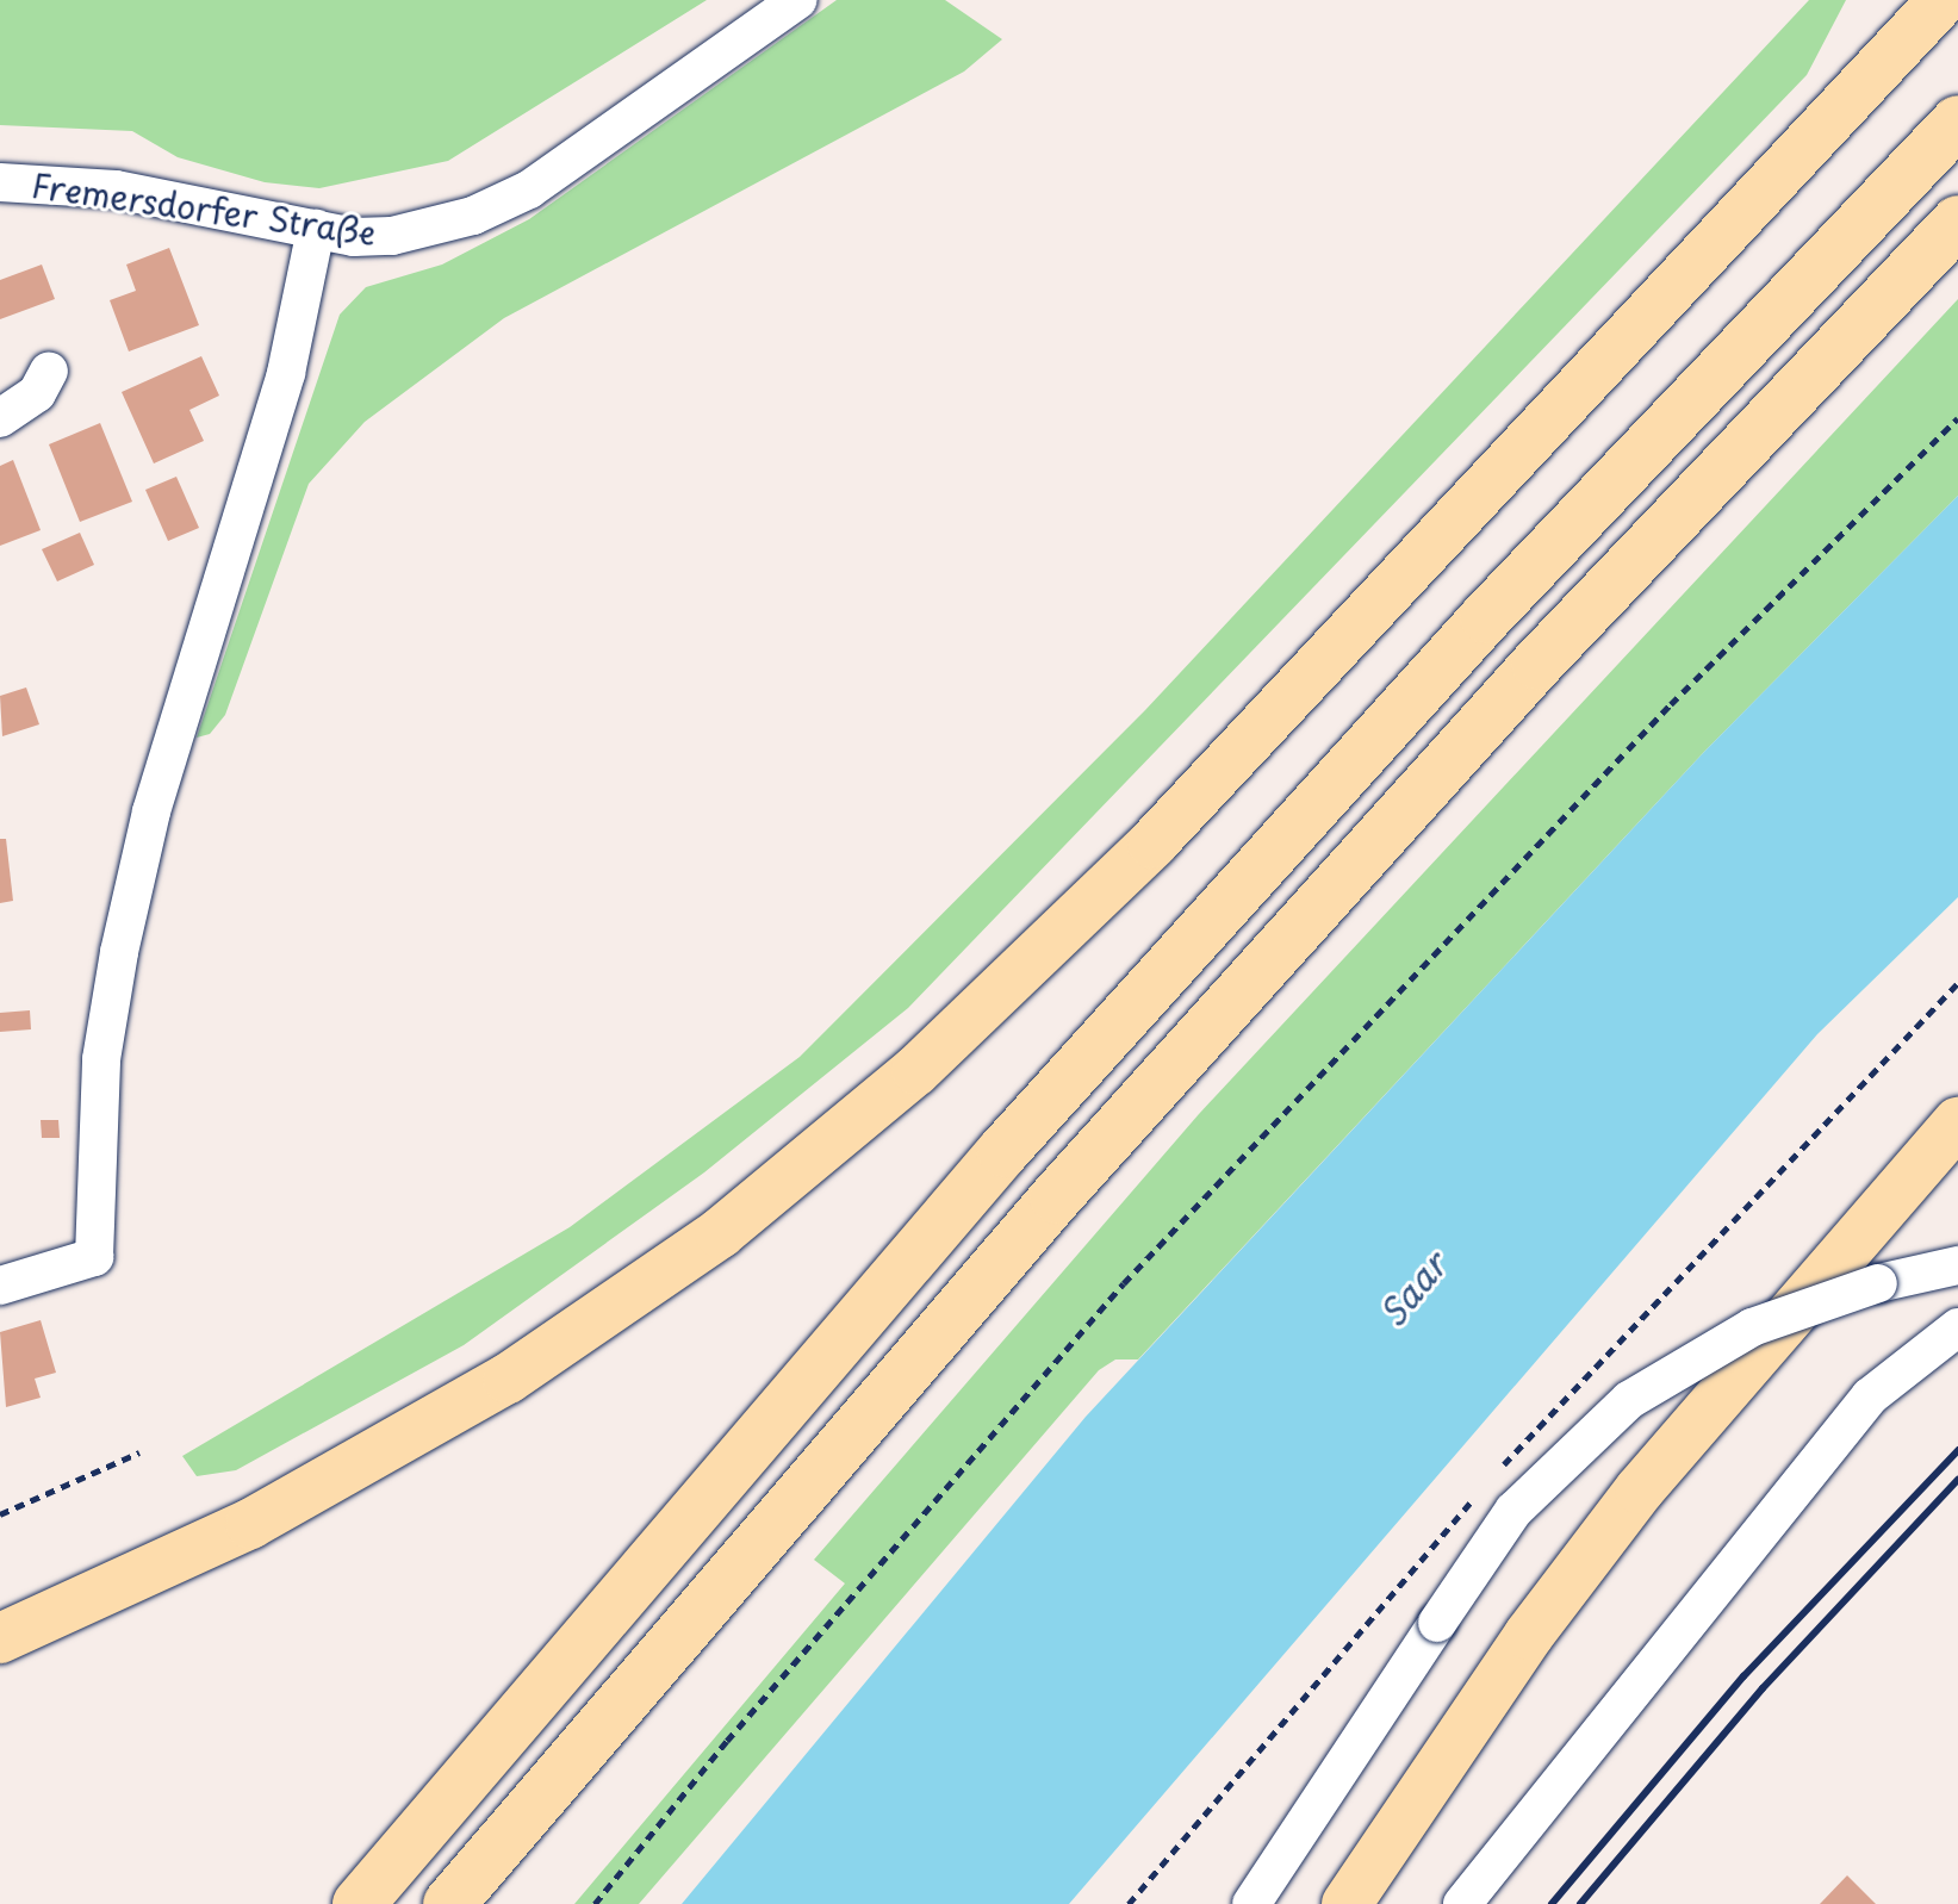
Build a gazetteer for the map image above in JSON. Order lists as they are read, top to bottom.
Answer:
{
  "streets": {
    "street": ["Fremersdorfer Straße"]
  },
  "water": ["Saar"]
}
